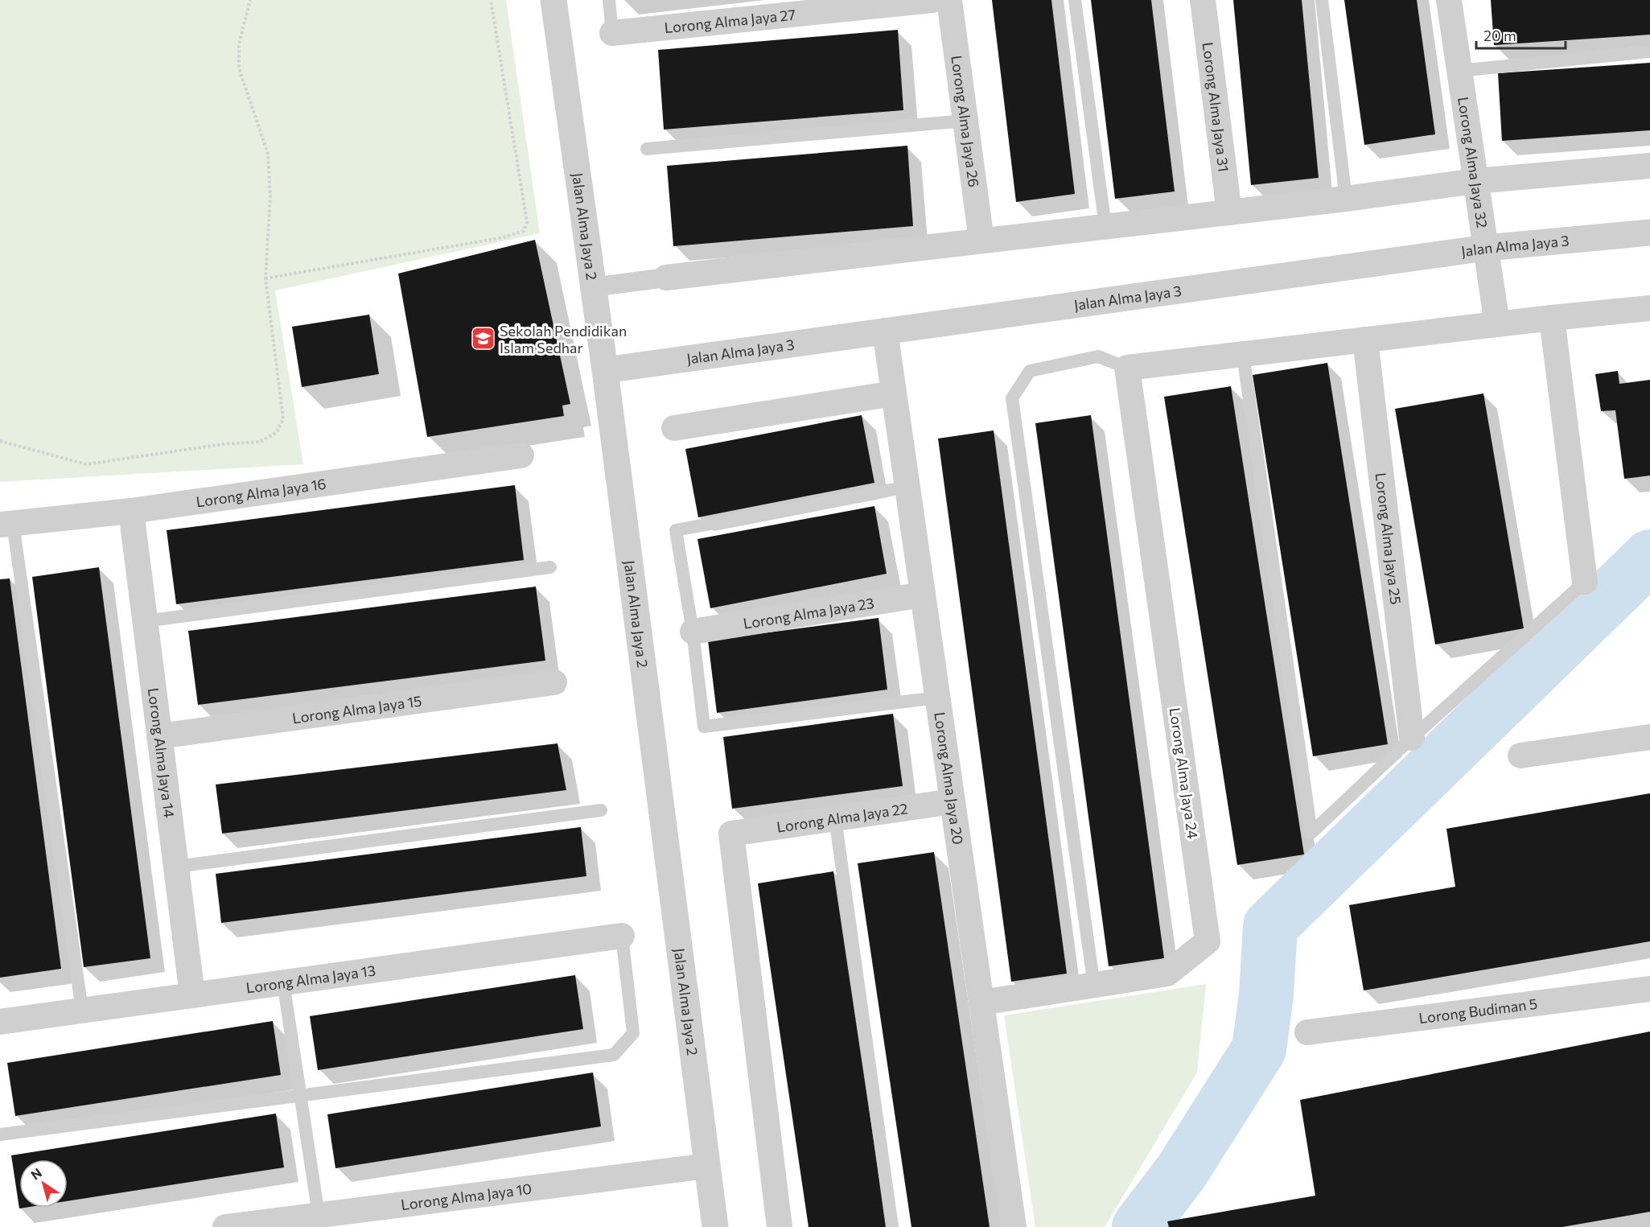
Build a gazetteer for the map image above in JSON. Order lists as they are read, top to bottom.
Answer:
{
  "streets": {
    "street": [
      "Lorong Alma Jaya 27",
      "Lorong Alma Jaya 31",
      "Lorong Alma Jaya 26",
      "Lorong Alma Jaya 32",
      "Jalan Alma Jaya 2",
      "Jalan Alma Jaya 3",
      "Lorong Alma Jaya 16",
      "Lorong Alma Jaya 25",
      "Lorong Alma Jaya 23",
      "Lorong Alma Jaya 15",
      "Lorong Alma Jaya 14",
      "Lorong Alma Jaya 24",
      "Lorong Alma Jaya 20",
      "Lorong Alma Jaya 22",
      "Lorong Alma Jaya 13",
      "Lorong Budiman 5",
      "Lorong Alma Jaya 10"
    ]
  },
  "crossings": [
    ["Lorong Alma Jaya 32", "Jalan Alma Jaya 3"],
    ["Jalan Alma Jaya 2", "Jalan Alma Jaya 3"],
    ["Jalan Alma Jaya 2", "Lorong Alma Jaya 10"],
    ["Jalan Alma Jaya 3", "Lorong Alma Jaya 20"],
    ["Lorong Alma Jaya 16", "Lorong Alma Jaya 14"],
    ["Lorong Alma Jaya 23", "Lorong Alma Jaya 20"],
    ["Lorong Alma Jaya 15", "Lorong Alma Jaya 14"],
    ["Lorong Alma Jaya 14", "Lorong Alma Jaya 13"],
    ["Lorong Alma Jaya 24", "Lorong Alma Jaya 20"],
    ["Lorong Alma Jaya 20", "Lorong Alma Jaya 22"]
  ],
  "places": {
    "school or university": ["Sekolah Pendidikan Islam Sedhar"]
  },
  "scale_bar": "20 m",
  "north": "top left"
}
